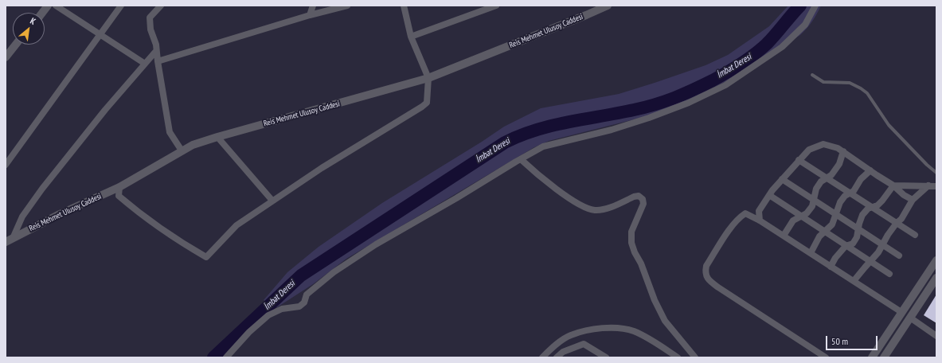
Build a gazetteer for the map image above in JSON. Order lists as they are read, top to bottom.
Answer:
{
  "streets": {
    "street": ["Reis Mehmet Ulusoy Caddesi"]
  },
  "water": ["İmbat Deresi"],
  "scale_bar": "50 m",
  "north": "top right"
}
